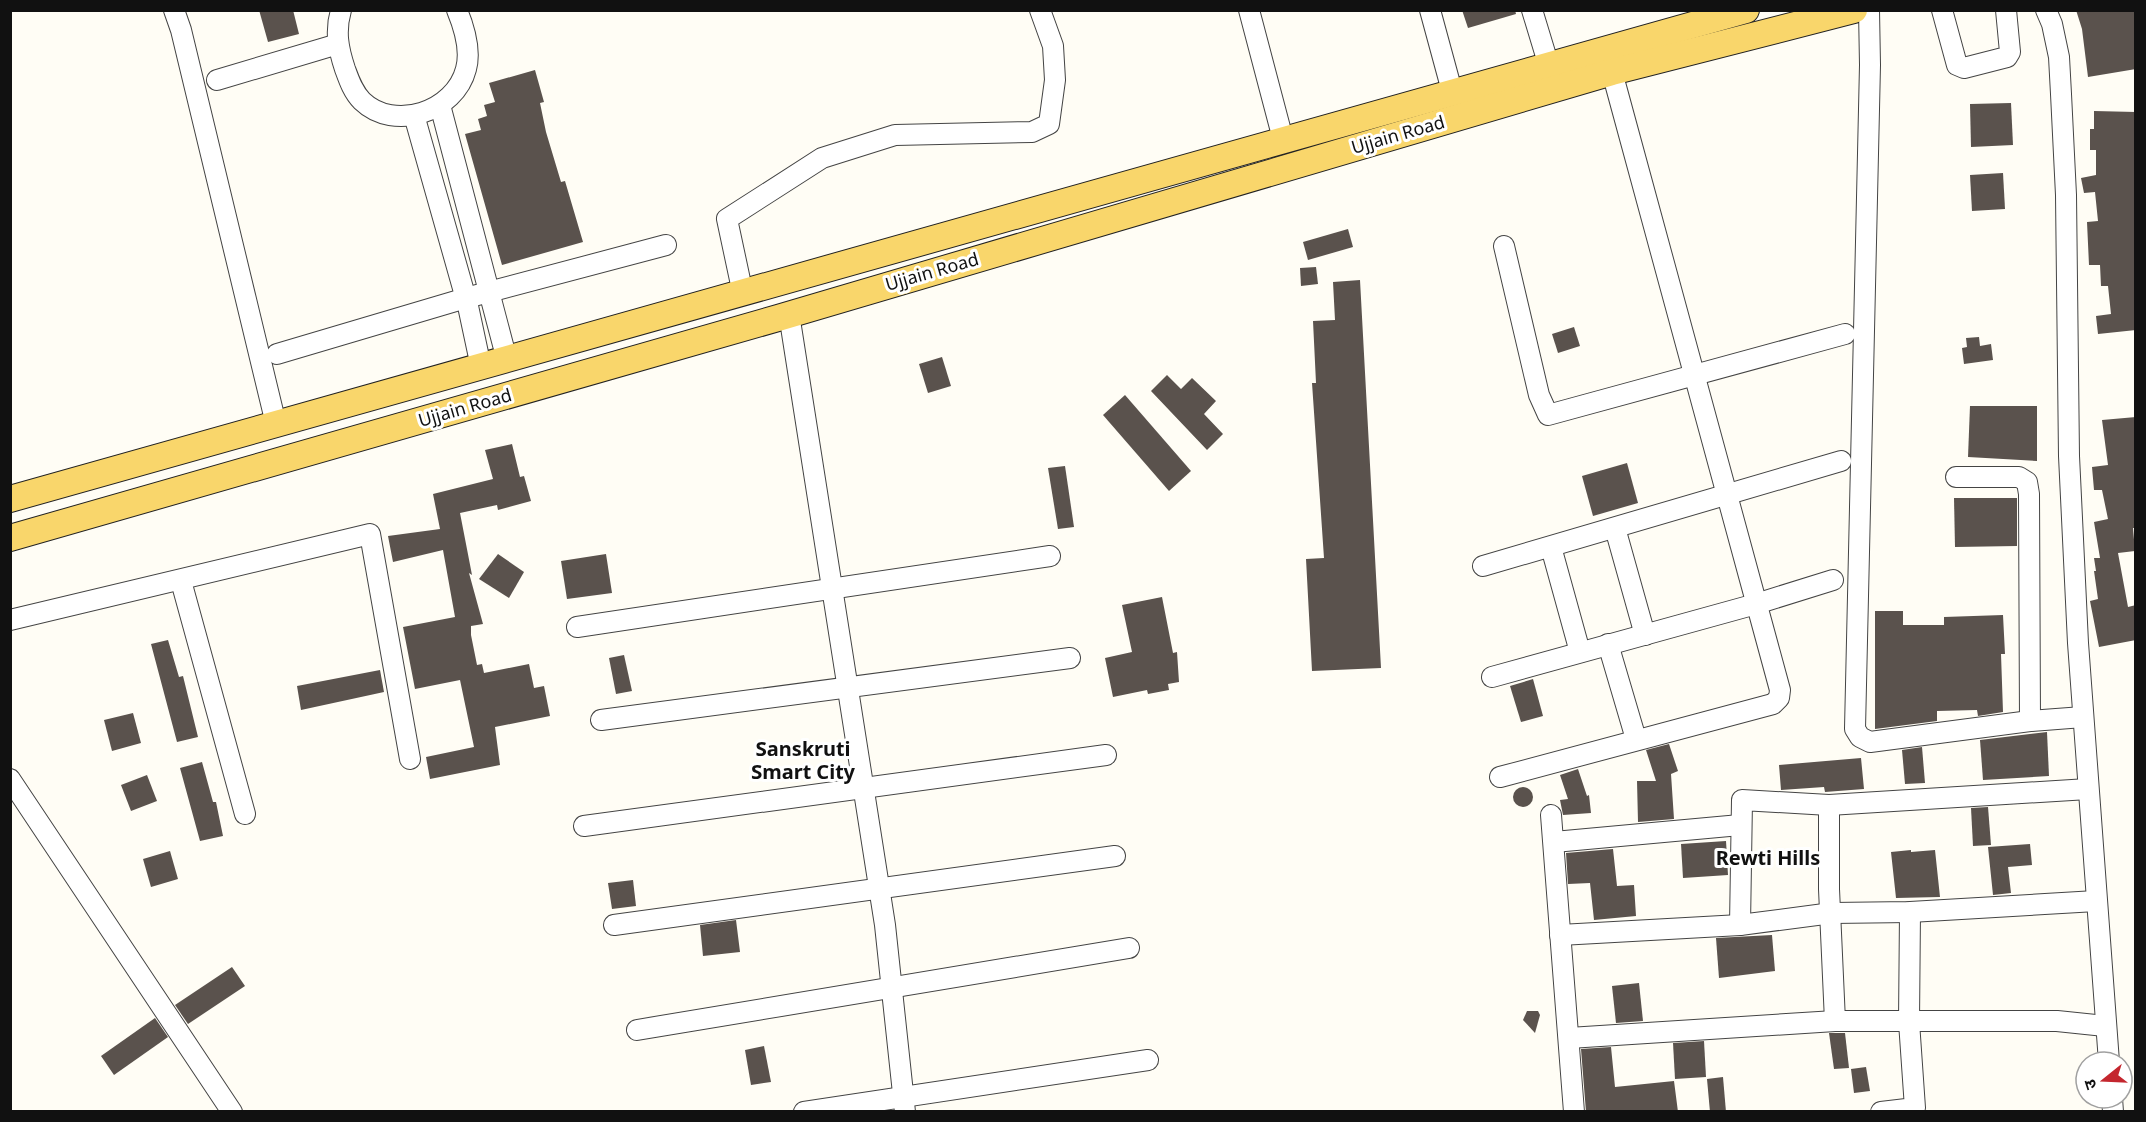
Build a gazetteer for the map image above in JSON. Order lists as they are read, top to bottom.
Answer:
{
  "streets": {
    "main road": ["Ujjain Road"]
  },
  "districts": ["Sanskruti Smart City", "Rewti Hills"],
  "north": "left"
}
